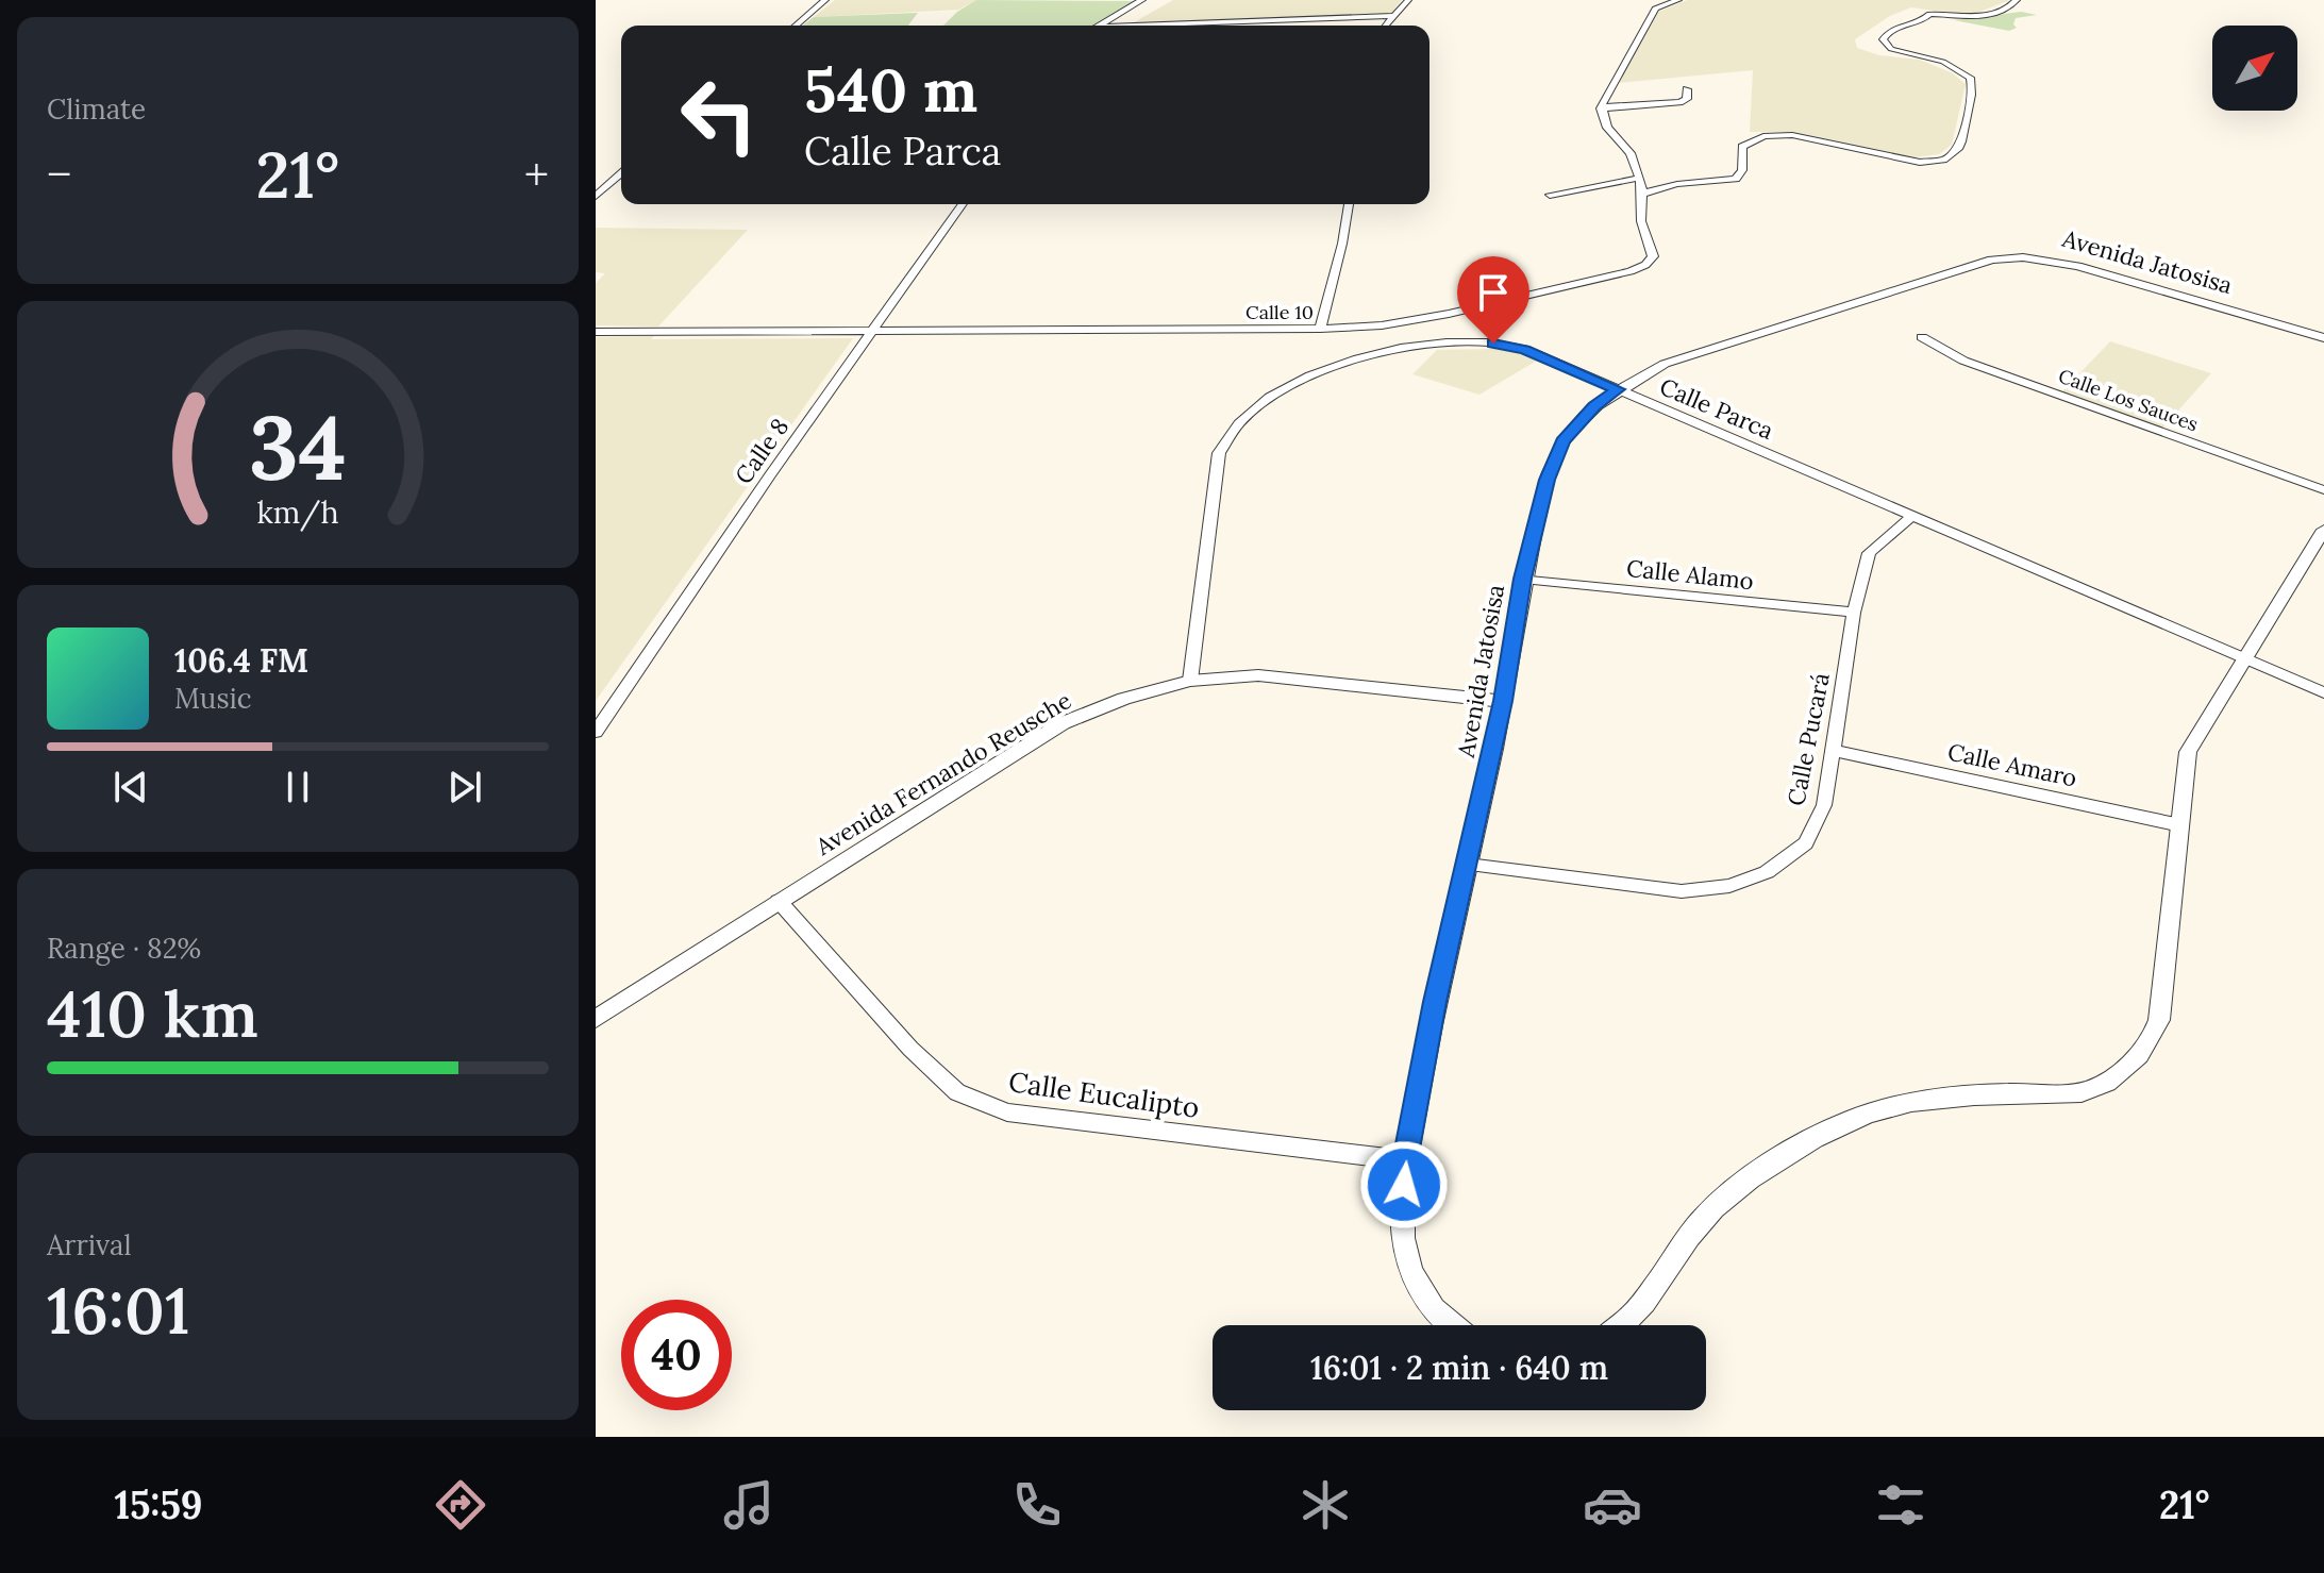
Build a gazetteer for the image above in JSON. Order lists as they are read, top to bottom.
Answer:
{
  "streets": {
    "street": [
      "Avenida Jatosisa",
      "Calle 10",
      "Calle Los Sauces",
      "Calle Parca",
      "Calle 8",
      "Calle Alamo",
      "Calle Pucará",
      "Calle Amaro",
      "Avenida Fernando Reusche",
      "Calle Eucalipto"
    ]
  },
  "crossings": [
    ["Avenida Jatosisa", "Calle Parca"],
    ["Avenida Jatosisa", "Calle Alamo"],
    ["Avenida Jatosisa", "Calle Pucará"],
    ["Avenida Jatosisa", "Avenida Fernando Reusche"],
    ["Avenida Jatosisa", "Calle Eucalipto"],
    ["Calle 10", "Calle 8"],
    ["Calle Parca", "Calle Pucará"],
    ["Calle Parca", "Avenida Fernando Reusche"],
    ["Calle Alamo", "Calle Pucará"],
    ["Calle Pucará", "Calle Amaro"],
    ["Avenida Fernando Reusche", "Calle Eucalipto"]
  ],
  "north": "top right",
  "page": {
    "tile": [
      "Climate",
      ["Range · 82%", "410 km"],
      ["Arrival", "16:01"]
    ],
    "turn": ["540 m", "Calle Parca"],
    "heat": ["−", "21°", "+"],
    "song": ["106.4 FM", "Music"],
    "limit": "40",
    "trip": "16:01 · 2 min · 640 m",
    "tabs": ["15:59", "21°"],
    "gauge": ["34", "km/h"]
  }
}
